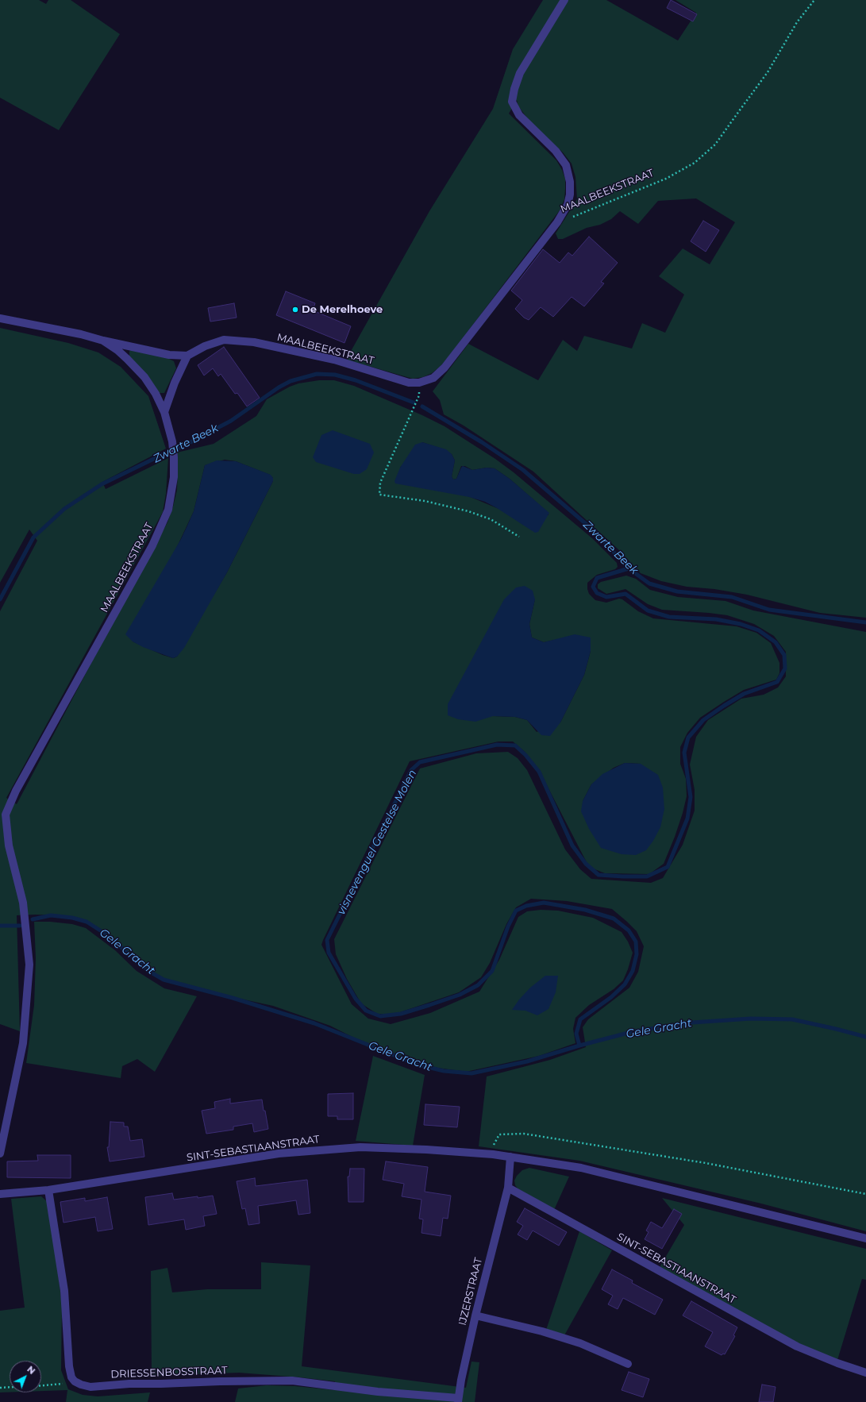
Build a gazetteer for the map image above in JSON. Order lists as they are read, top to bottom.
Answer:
{
  "streets": {
    "street": [
      "MAALBEEKSTRAAT",
      "SINT-SEBASTIAANSTRAAT",
      "IJZERSTRAAT",
      "DRIESSENBOSSTRAAT"
    ]
  },
  "crossings": [
    ["SINT-SEBASTIAANSTRAAT", "IJZERSTRAAT"],
    ["IJZERSTRAAT", "DRIESSENBOSSTRAAT"]
  ],
  "water": ["Zwarte Beek", "visnevenguel Gestelse Molen", "Gele Gracht"],
  "places": ["De Merelhoeve"],
  "north": "top right"
}
